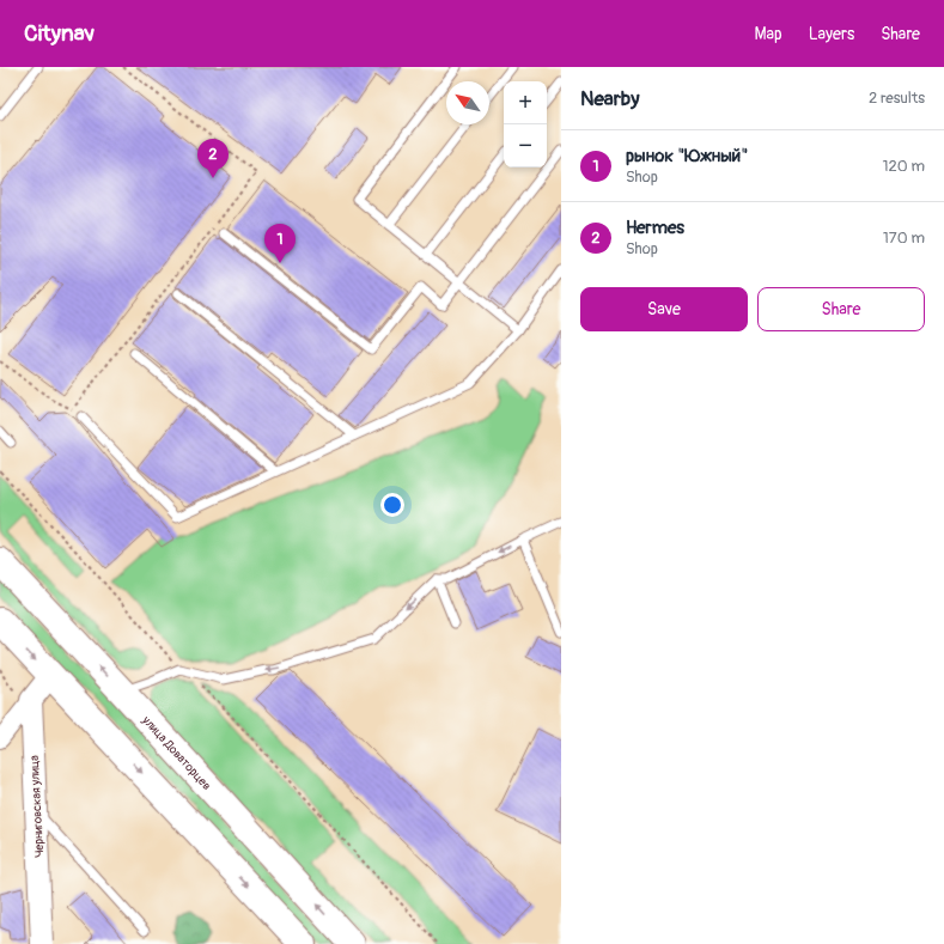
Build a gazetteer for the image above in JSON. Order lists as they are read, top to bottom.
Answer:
{
  "streets": {
    "main road": ["улица Доваторцев"],
    "street": ["Черниговская улица"]
  },
  "north": "top left",
  "page": {
    "header": "Citynav",
    "nav": ["Map", "Layers", "Share"],
    "heading": ["Nearby", "2 results"],
    "map_buttons": ["+", "−"],
    "list": [
      {
        "mark": "1",
        "name": "рынок \"Южный\"",
        "note": "Shop",
        "value": "120 m"
      },
      {
        "mark": "2",
        "name": "Hermes",
        "note": "Shop",
        "value": "170 m"
      }
    ],
    "pins": ["2", "1"],
    "buttons": ["Save", "Share"]
  }
}
